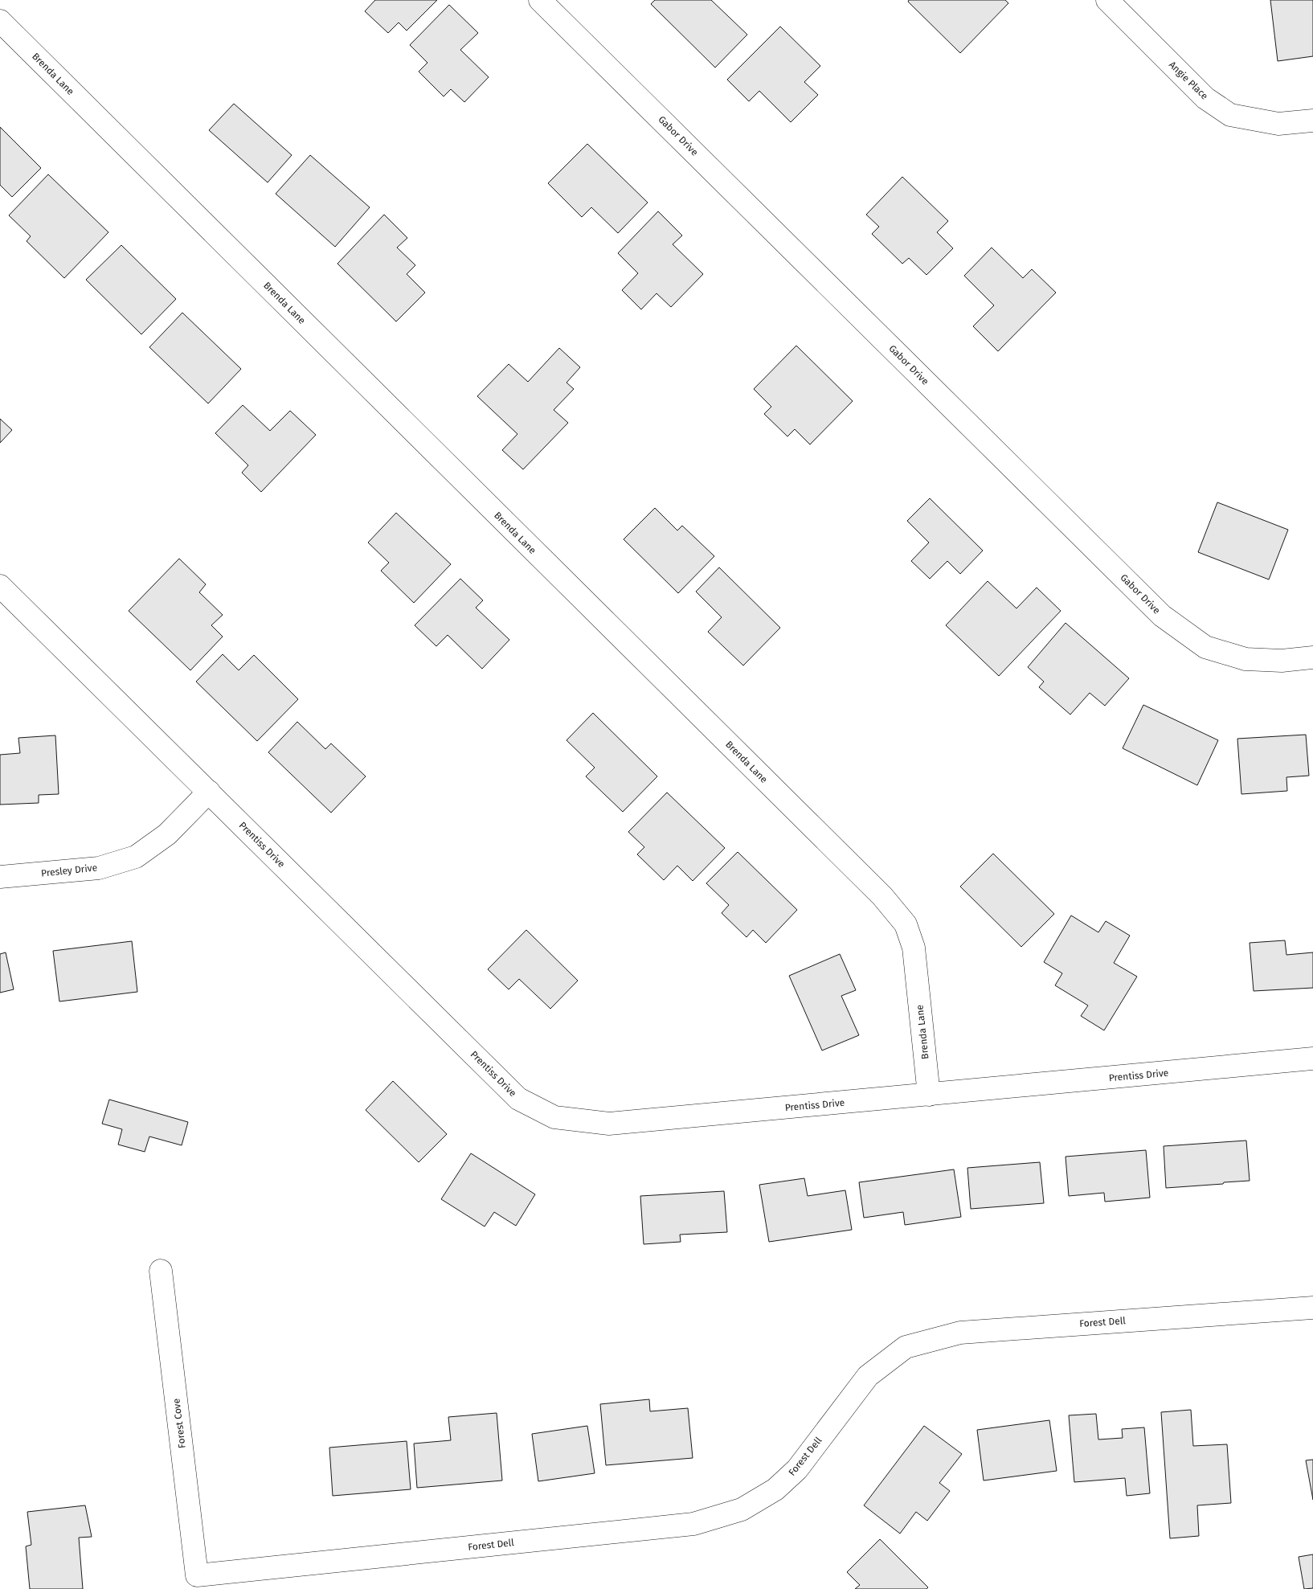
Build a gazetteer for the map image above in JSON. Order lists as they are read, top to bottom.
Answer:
{
  "streets": {
    "street": [
      "Brenda Lane",
      "Angie Place",
      "Gabor Drive",
      "Prentiss Drive",
      "Presley Drive",
      "Forest Dell",
      "Forest Cove"
    ]
  },
  "crossings": [
    ["Brenda Lane", "Prentiss Drive"],
    ["Prentiss Drive", "Presley Drive"],
    ["Forest Dell", "Forest Cove"]
  ]
}
